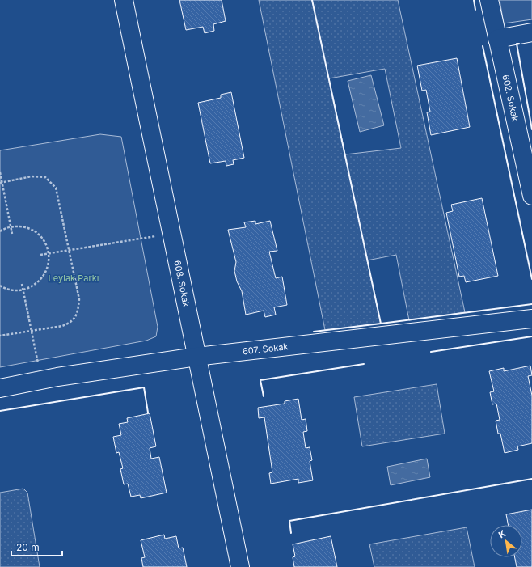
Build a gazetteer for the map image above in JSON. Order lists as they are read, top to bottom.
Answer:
{
  "streets": {
    "street": ["602. Sokak", "608. Sokak", "607. Sokak"]
  },
  "crossings": [
    ["608. Sokak", "607. Sokak"]
  ],
  "parks": ["Leylak Parkı"],
  "scale_bar": "20 m",
  "north": "top left"
}
